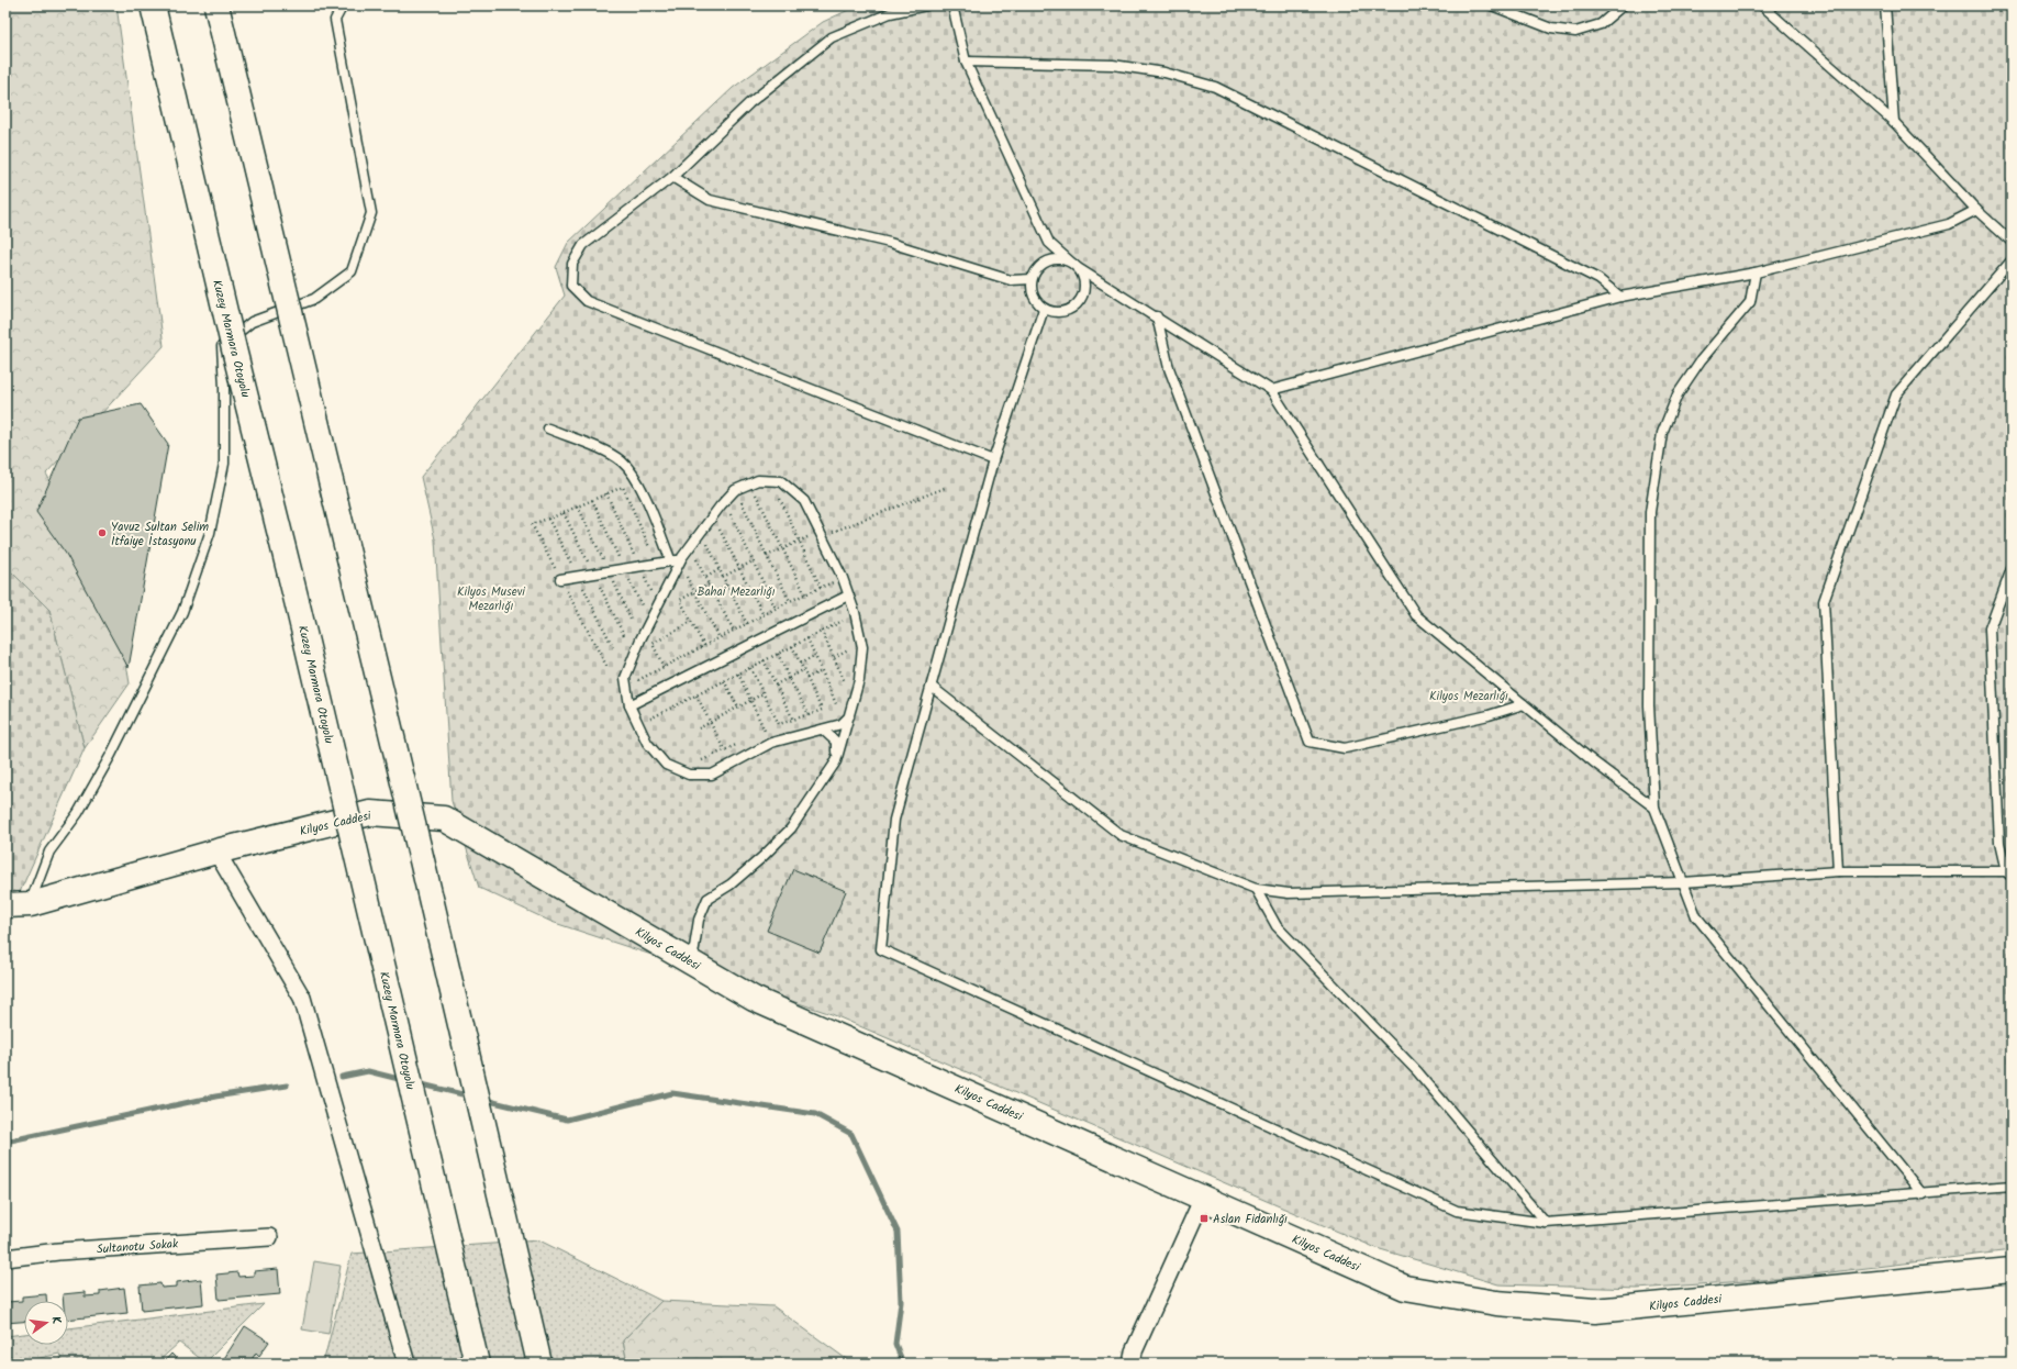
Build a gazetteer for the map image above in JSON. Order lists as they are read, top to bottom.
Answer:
{
  "streets": {
    "main road": ["Kuzey Marmara Otoyolu", "Kilyos Caddesi"],
    "street": ["Sultanotu Sokak"]
  },
  "parks": ["Kilyos Musevi Mezarlığı", "Bahai Mezarlığı", "Kilyos Mezarlığı"],
  "places": {
    "other": ["Yavuz Sultan Selim İtfaiye İstasyonu"],
    "transit": ["Aslan Fidanlığı"]
  },
  "north": "right"
}
